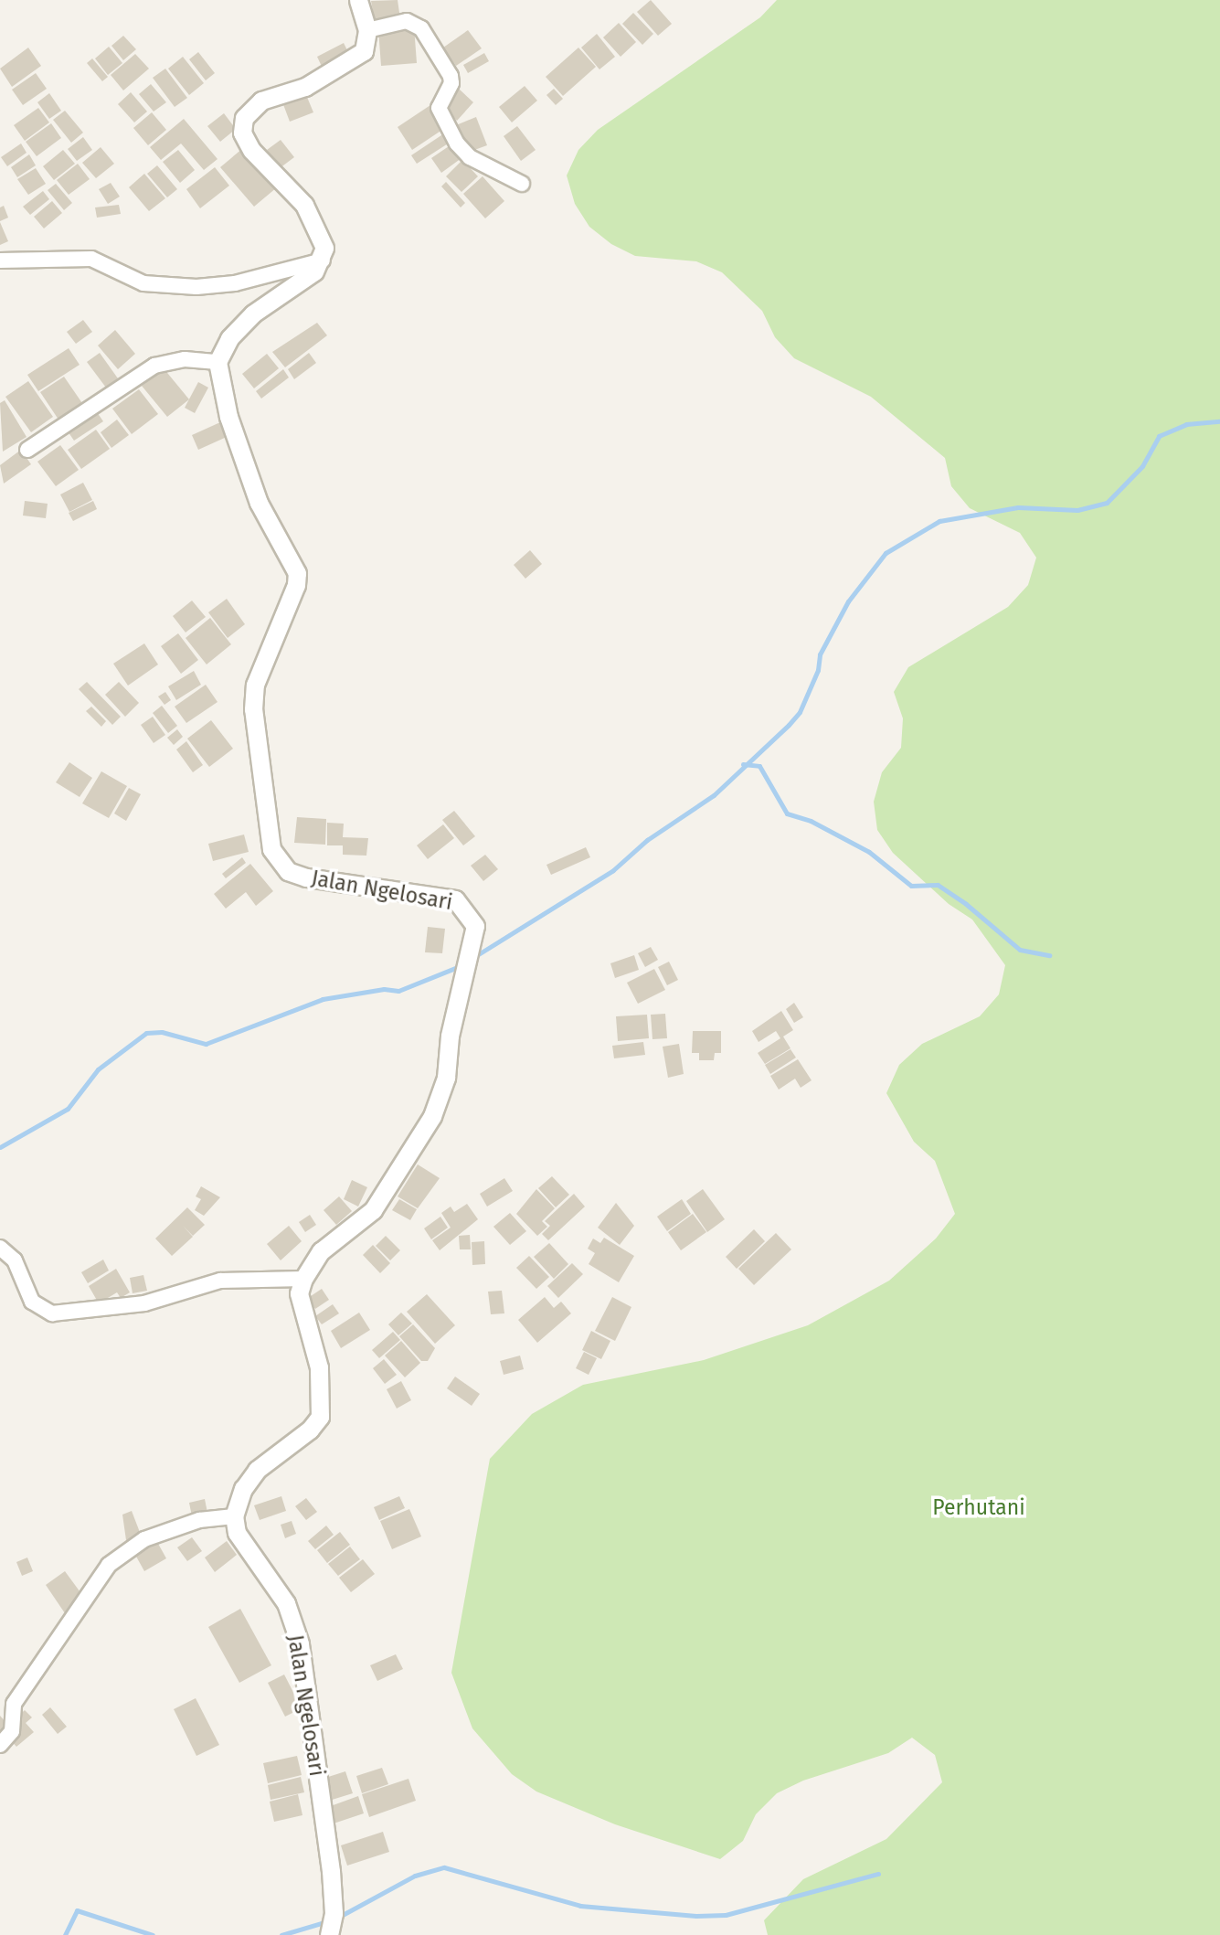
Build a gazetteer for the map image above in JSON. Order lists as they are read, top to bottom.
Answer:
{
  "streets": {
    "street": ["Jalan Ngelosari"]
  },
  "parks": ["Perhutani"]
}
